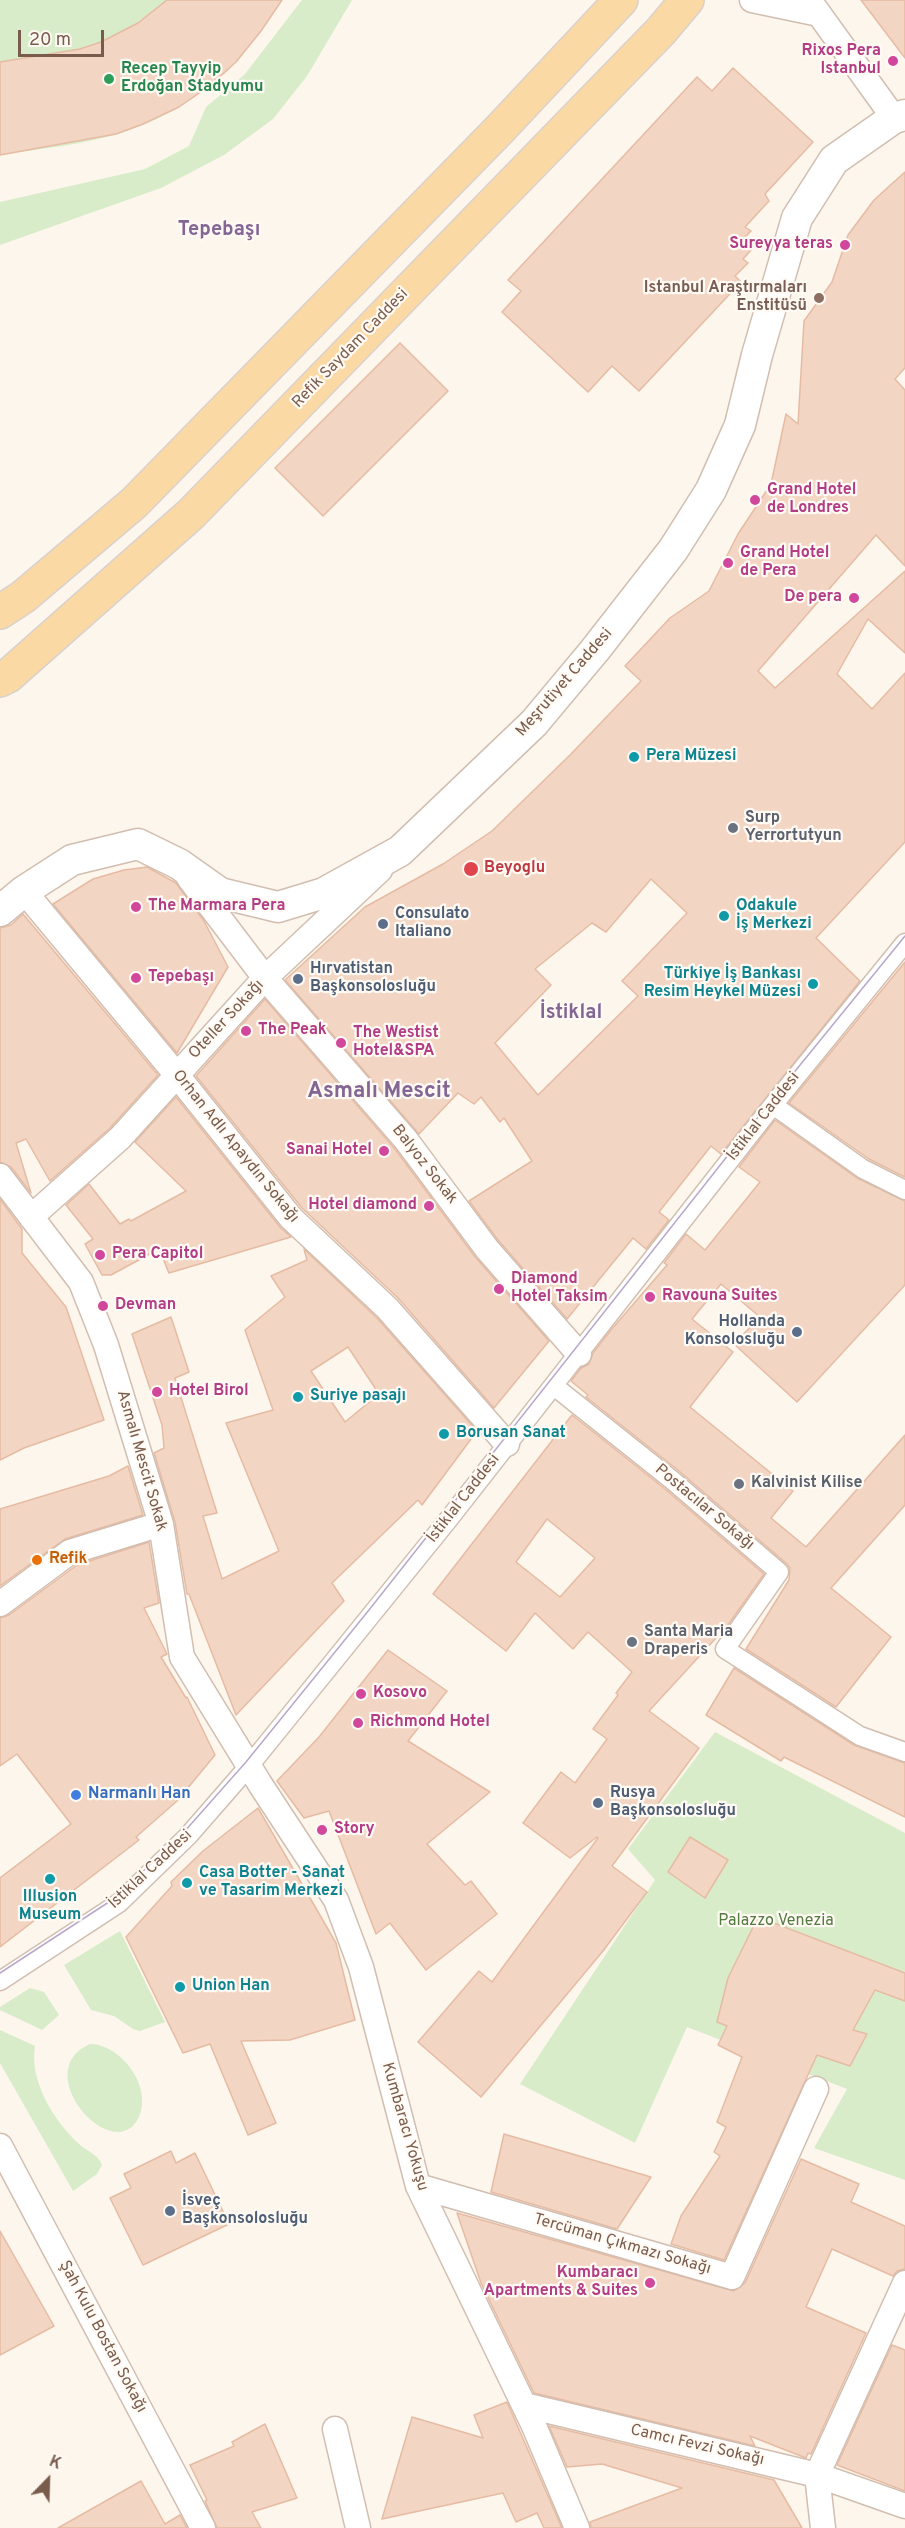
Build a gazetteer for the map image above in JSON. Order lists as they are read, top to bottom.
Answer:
{
  "streets": {
    "main road": ["Refik Saydam Caddesi"],
    "street": [
      "Meşrutiyet Caddesi",
      "Oteller Sokağı",
      "İstiklal Caddesi",
      "Orhan Adlı Apaydın Sokağı",
      "Balyoz Sokak",
      "Asmalı Mescit Sokak",
      "Postacılar Sokağı",
      "Kumbaracı Yokuşu",
      "Tercüman Çıkmazı Sokağı",
      "Şah Kulu Bostan Sokağı",
      "Camcı Fevzi Sokağı"
    ]
  },
  "crossings": [
    ["Meşrutiyet Caddesi", "Oteller Sokağı"],
    ["Meşrutiyet Caddesi", "Orhan Adlı Apaydın Sokağı"],
    ["Meşrutiyet Caddesi", "Balyoz Sokak"],
    ["Oteller Sokağı", "Orhan Adlı Apaydın Sokağı"],
    ["Oteller Sokağı", "Balyoz Sokak"],
    ["Oteller Sokağı", "Asmalı Mescit Sokak"],
    ["İstiklal Caddesi", "Orhan Adlı Apaydın Sokağı"],
    ["İstiklal Caddesi", "Balyoz Sokak"],
    ["İstiklal Caddesi", "Asmalı Mescit Sokak"],
    ["İstiklal Caddesi", "Postacılar Sokağı"],
    ["İstiklal Caddesi", "Kumbaracı Yokuşu"],
    ["Asmalı Mescit Sokak", "Kumbaracı Yokuşu"],
    ["Kumbaracı Yokuşu", "Tercüman Çıkmazı Sokağı"],
    ["Kumbaracı Yokuşu", "Camcı Fevzi Sokağı"]
  ],
  "districts": ["Tepebaşı", "İstiklal", "Asmalı Mescit"],
  "parks": ["Palazzo Venezia"],
  "places": [
    "Rixos Pera Istanbul",
    "Recep Tayyip Erdoğan Stadyumu",
    "Sureyya teras",
    "Istanbul Araştırmaları Enstitüsü",
    "Grand Hotel de Londres",
    "Grand Hotel de Pera",
    "De pera",
    "Pera Müzesi",
    "Surp Yerrortutyun",
    "Beyoglu",
    "The Marmara Pera",
    "Odakule İş Merkezi",
    "Consulato Italiano",
    "Tepebaşı",
    "Hırvatistan Başkonsolosluğu",
    "Türkiye İş Bankası Resim Heykel Müzesi",
    "The Peak",
    "The Westist Hotel&SPA",
    "Sanai Hotel",
    "Hotel diamond",
    "Pera Capitol",
    "Diamond Hotel Taksim",
    "Ravouna Suites",
    "Devman",
    "Hollanda Konsolosluğu",
    "Hotel Birol",
    "Suriye pasajı",
    "Borusan Sanat",
    "Kalvinist Kilise",
    "Refik",
    "Santa Maria Draperis",
    "Kosovo",
    "Richmond Hotel",
    "Narmanlı Han",
    "Rusya Başkonsolosluğu",
    "Story",
    "Illusion Museum",
    "Casa Botter - Sanat ve Tasarim Merkezi",
    "Union Han",
    "İsveç Başkonsolosluğu",
    "Kumbaracı Apartments & Suites"
  ],
  "scale_bar": "20 m",
  "north": "top right"
}
